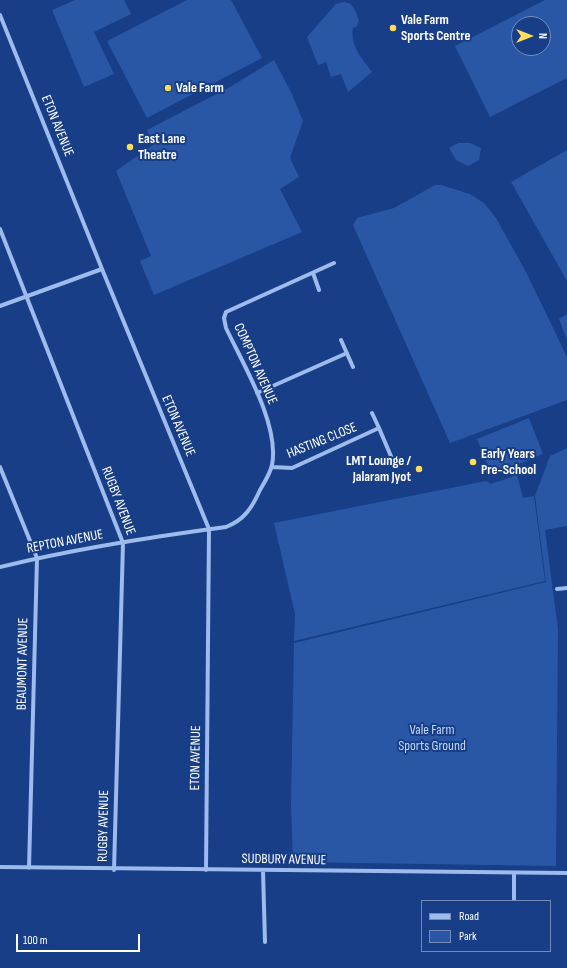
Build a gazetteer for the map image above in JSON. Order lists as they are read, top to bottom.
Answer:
{
  "streets": {
    "street": [
      "ETON AVENUE",
      "COMPTON AVENUE",
      "HASTING CLOSE",
      "RUGBY AVENUE",
      "REPTON AVENUE",
      "BEAUMONT AVENUE",
      "SUDBURY AVENUE"
    ]
  },
  "crossings": [
    ["ETON AVENUE", "REPTON AVENUE"],
    ["ETON AVENUE", "SUDBURY AVENUE"],
    ["COMPTON AVENUE", "HASTING CLOSE"],
    ["COMPTON AVENUE", "REPTON AVENUE"],
    ["RUGBY AVENUE", "REPTON AVENUE"],
    ["RUGBY AVENUE", "SUDBURY AVENUE"],
    ["REPTON AVENUE", "BEAUMONT AVENUE"],
    ["BEAUMONT AVENUE", "SUDBURY AVENUE"]
  ],
  "parks": ["Vale Farm Sports Ground"],
  "places": [
    "Vale Farm Sports Centre",
    "Vale Farm",
    "East Lane Theatre",
    "Early Years Pre-School",
    "LMT Lounge / Jalaram Jyot"
  ],
  "legend": ["Road", "Park"],
  "scale_bar": "100 m",
  "north": "right"
}
